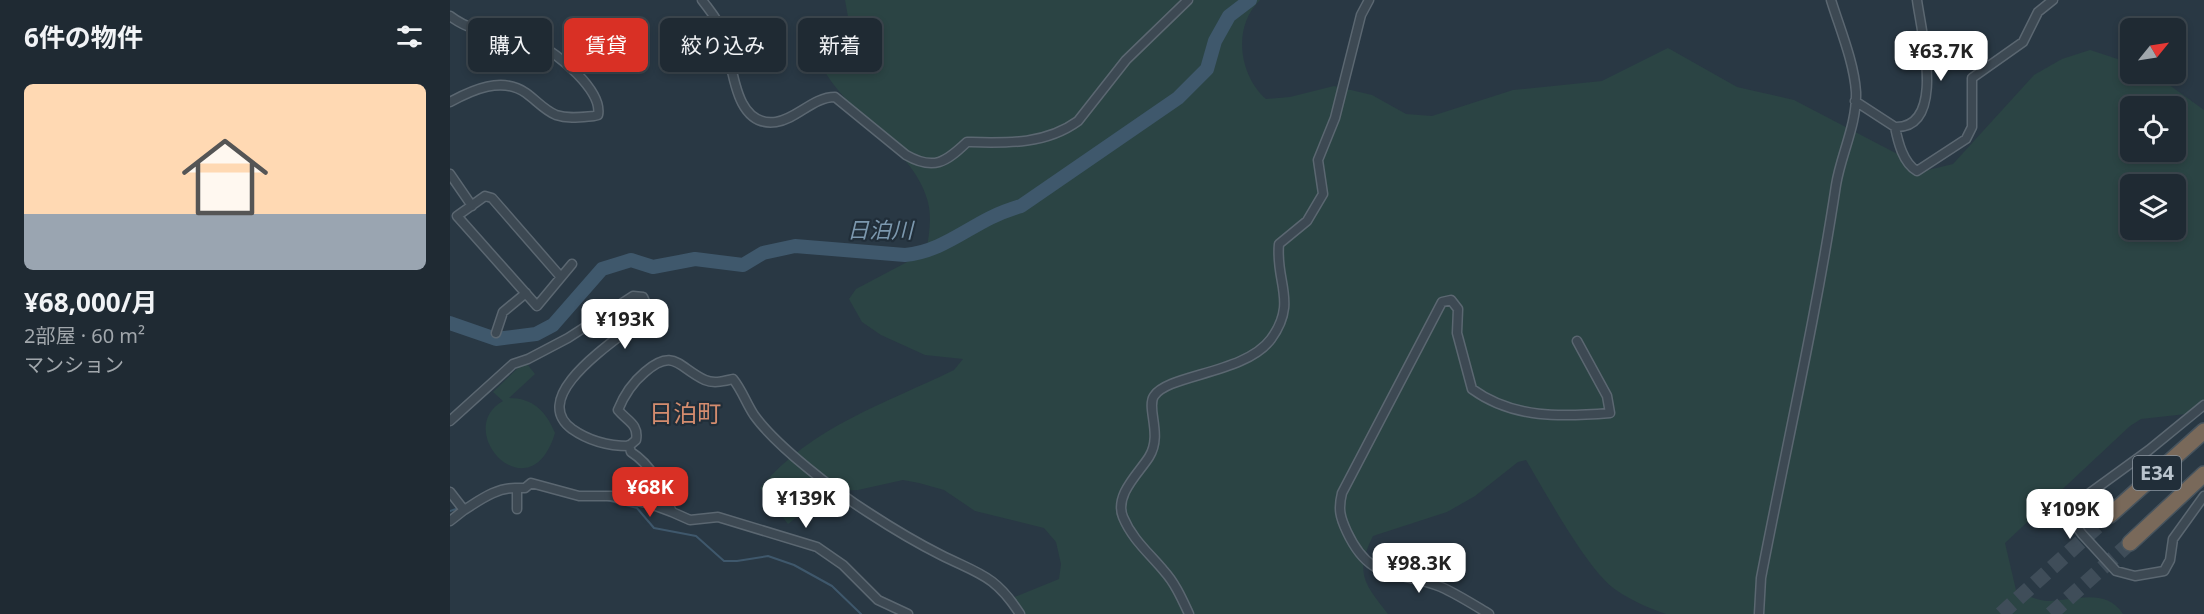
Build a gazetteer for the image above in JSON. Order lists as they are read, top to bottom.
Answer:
{
  "streets": {
    "highway": ["E34"]
  },
  "districts": ["日泊町"],
  "water": ["日泊川"],
  "north": "top right",
  "page": {
    "heading": "6件の物件",
    "chip": [
      "購入",
      "賃貸",
      "絞り込み",
      "新着"
    ],
    "price": [
      "¥63.7K",
      "¥193K",
      "¥68K",
      "¥139K",
      "¥109K",
      "¥98.3K"
    ],
    "list": [
      {
        "name": "¥68,000/月",
        "note": "2部屋 · 60 m² · マンション"
      }
    ]
  }
}
